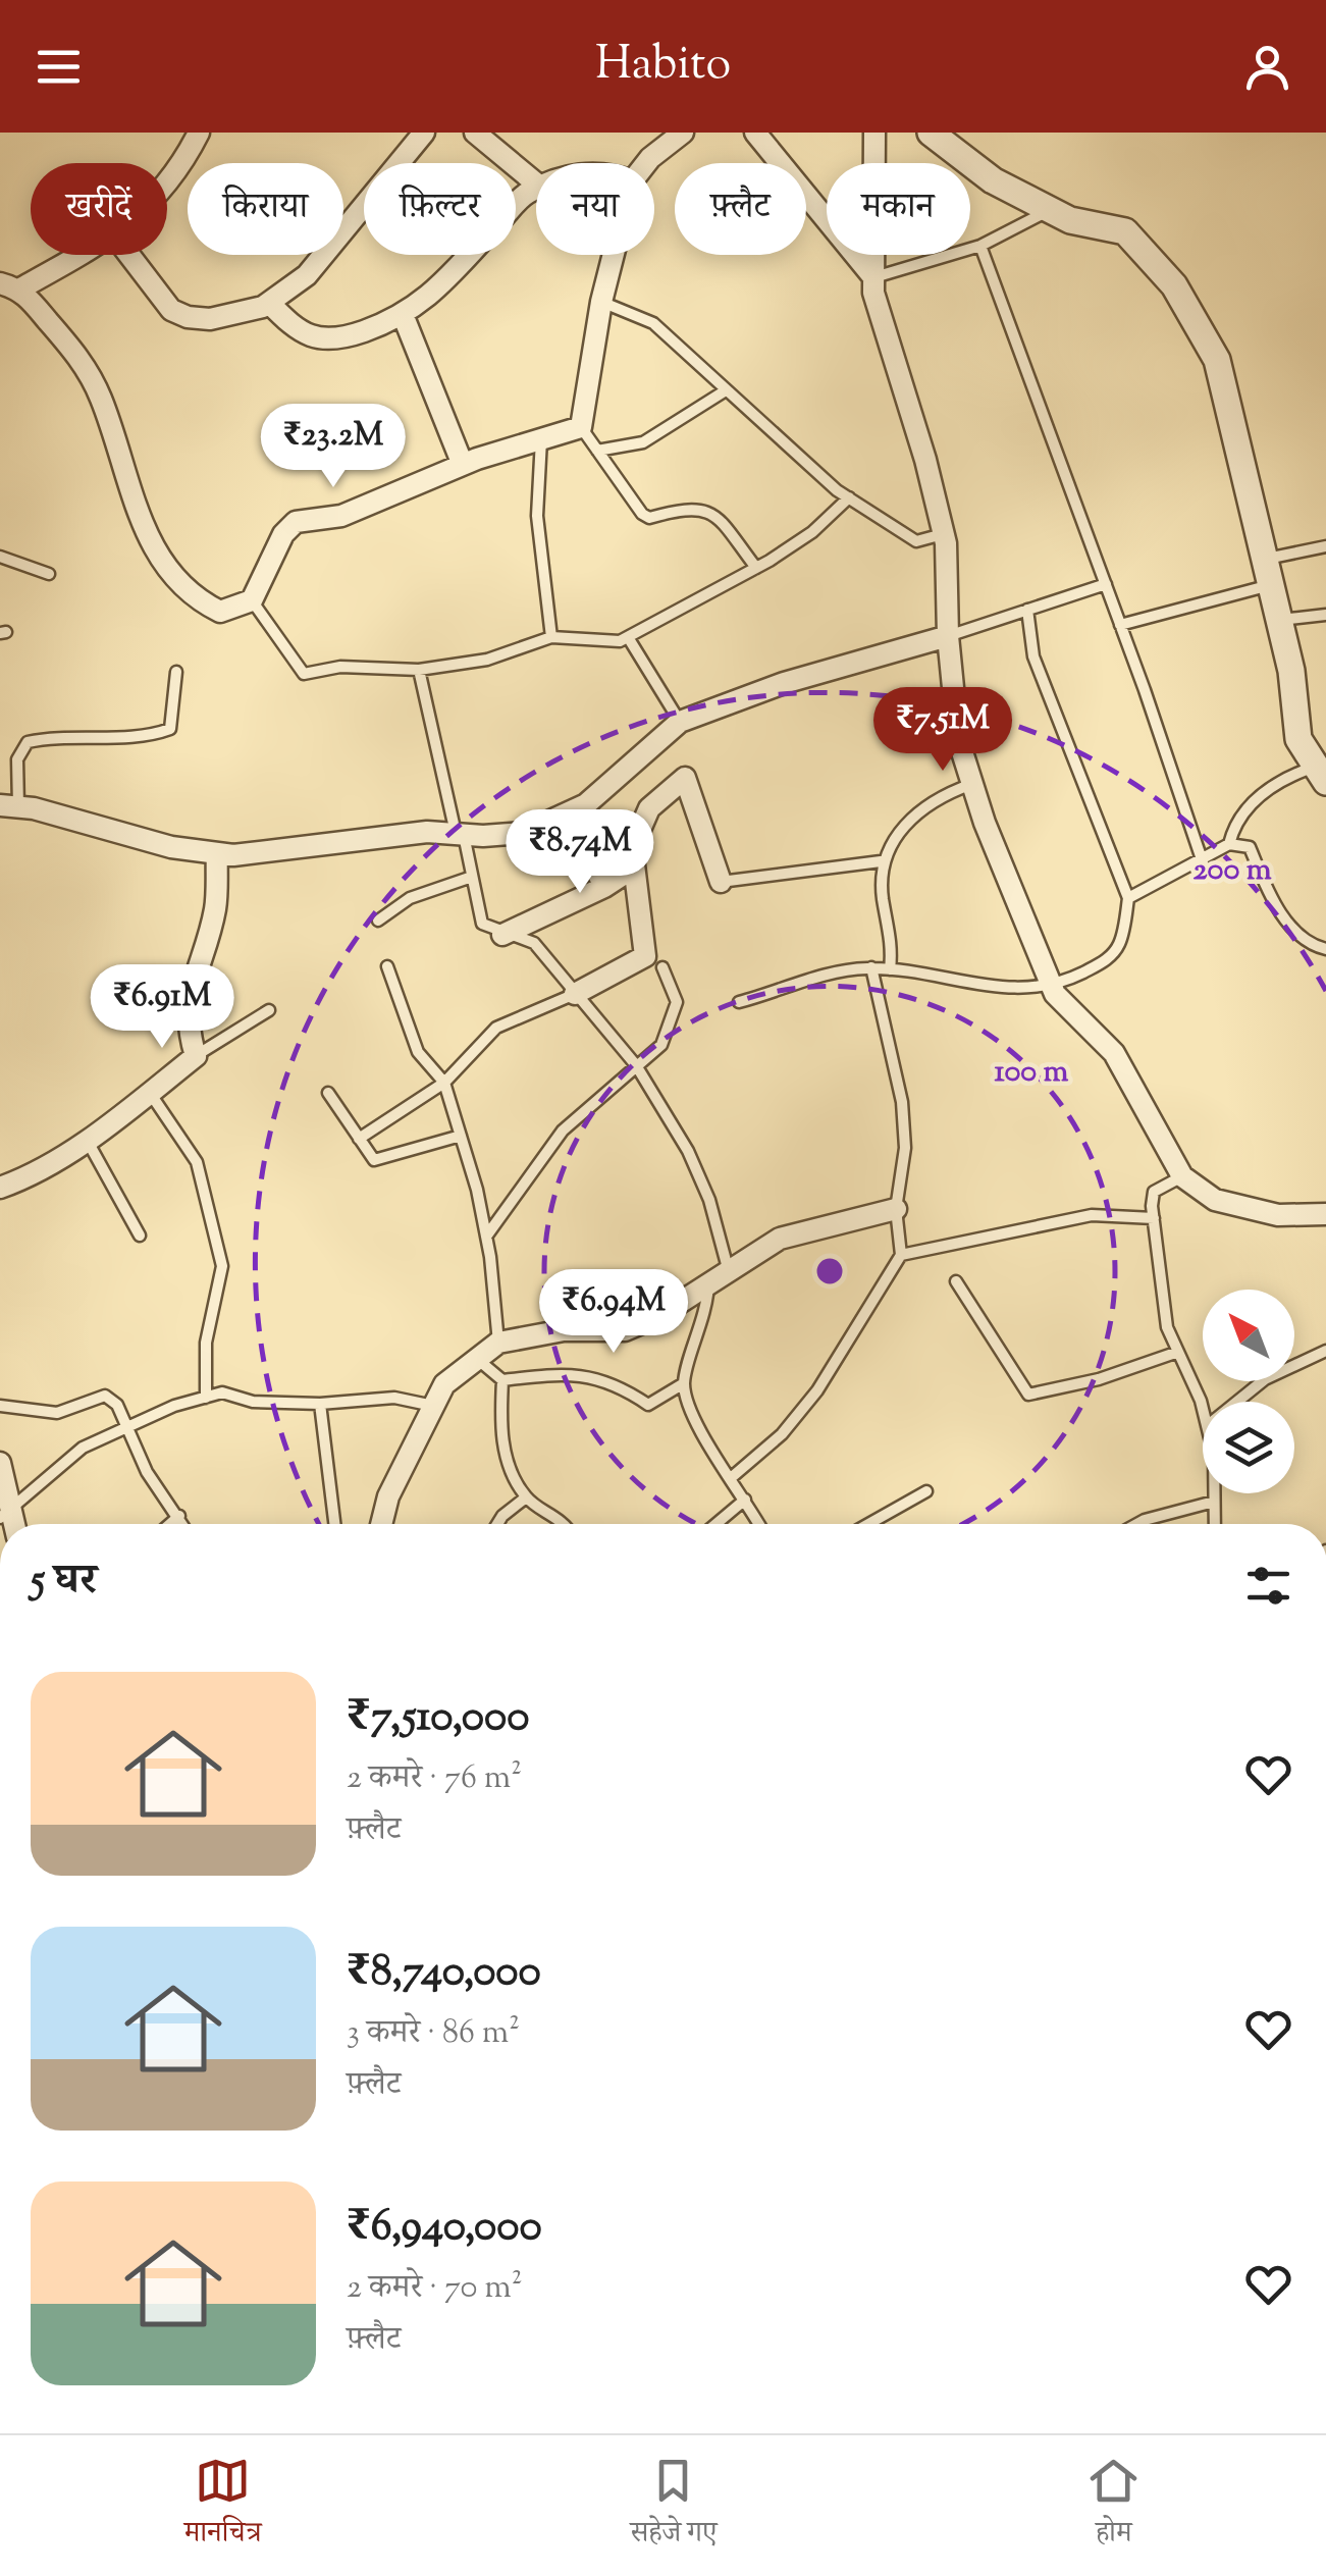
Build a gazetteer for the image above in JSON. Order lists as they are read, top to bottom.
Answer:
{
  "north": "top left",
  "page": {
    "header": "Habito",
    "chip": [
      "खरीदें",
      "किराया",
      "फ़िल्टर",
      "नया",
      "फ़्लैट",
      "मकान"
    ],
    "price": [
      "₹23.2M",
      "₹7.51M",
      "₹8.74M",
      "₹6.91M",
      "₹6.94M"
    ],
    "heading": "5 घर",
    "list": [
      {
        "name": "₹7,510,000",
        "note": "2 कमरे · 76 m² · फ़्लैट"
      },
      {
        "name": "₹8,740,000",
        "note": "3 कमरे · 86 m² · फ़्लैट"
      },
      {
        "name": "₹6,940,000",
        "note": "2 कमरे · 70 m² · फ़्लैट"
      }
    ],
    "tabs": ["मानचित्र", "सहेजे गए", "होम"]
  },
  "rings": ["200 m", "100 m"]
}
